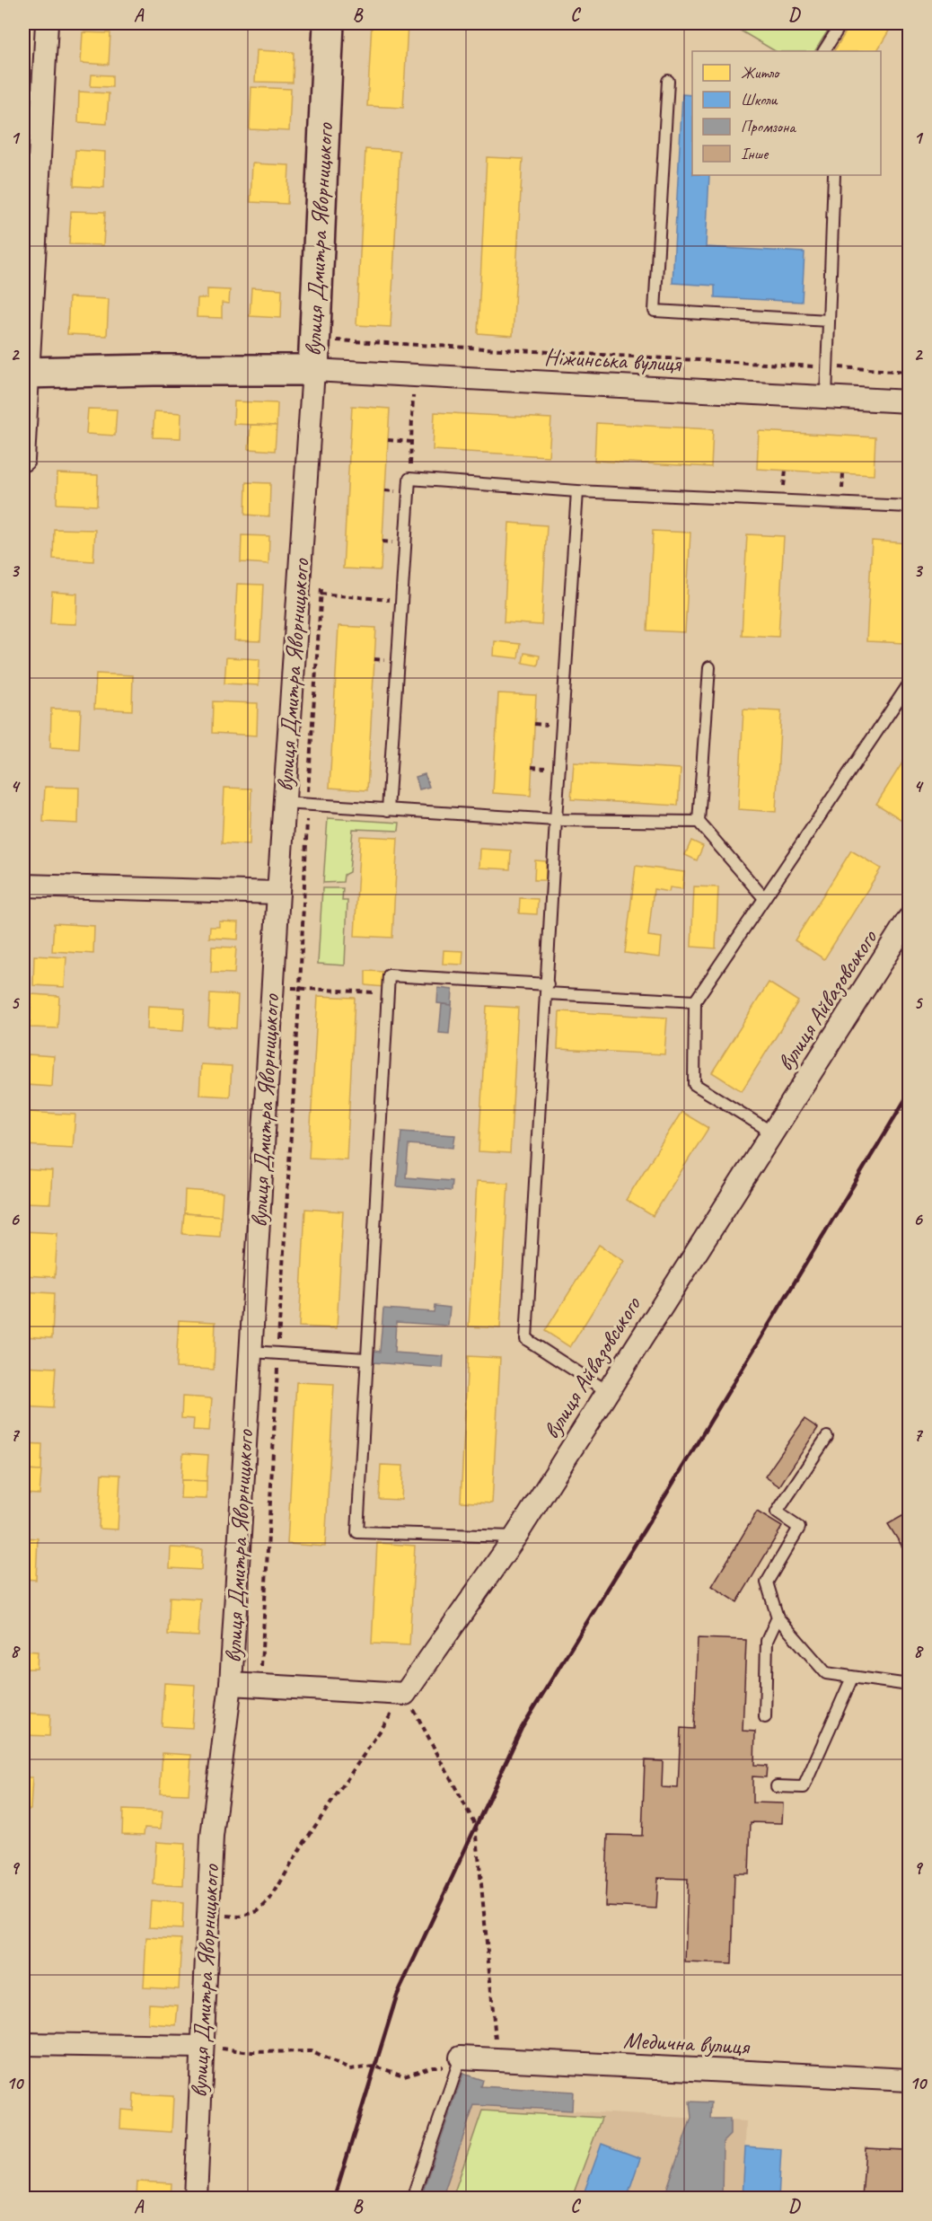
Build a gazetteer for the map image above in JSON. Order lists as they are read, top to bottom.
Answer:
{
  "streets": {
    "street": [
      "вулиця Дмитра Яворницького",
      "Ніжинська вулиця",
      "вулиця Айвазовського",
      "Медична вулиця"
    ]
  },
  "crossings": [
    ["вулиця Дмитра Яворницького", "Ніжинська вулиця"]
  ],
  "legend": [
    "Житло",
    "Школи",
    "Промзона",
    "Інше"
  ],
  "grid": {
    "columns": [
      "A",
      "B",
      "C",
      "D"
    ],
    "rows": [
      "1",
      "2",
      "3",
      "4",
      "5",
      "6",
      "7",
      "8",
      "9",
      "10"
    ]
  }
}
